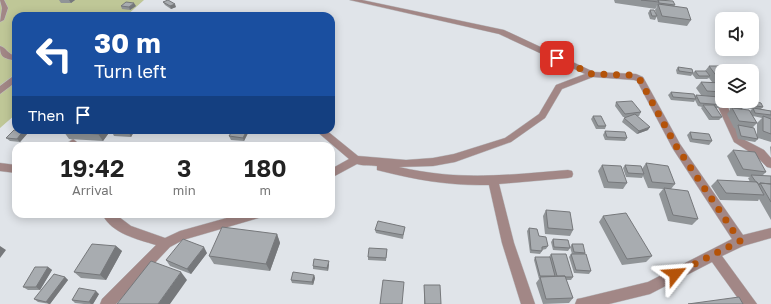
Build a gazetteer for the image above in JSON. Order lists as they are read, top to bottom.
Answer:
{
  "page": {
    "turn": ["30 m", "Turn left"],
    "then": "Then",
    "eta": [
      "19:42",
      "Arrival",
      "3",
      "min",
      "180",
      "m"
    ]
  }
}
